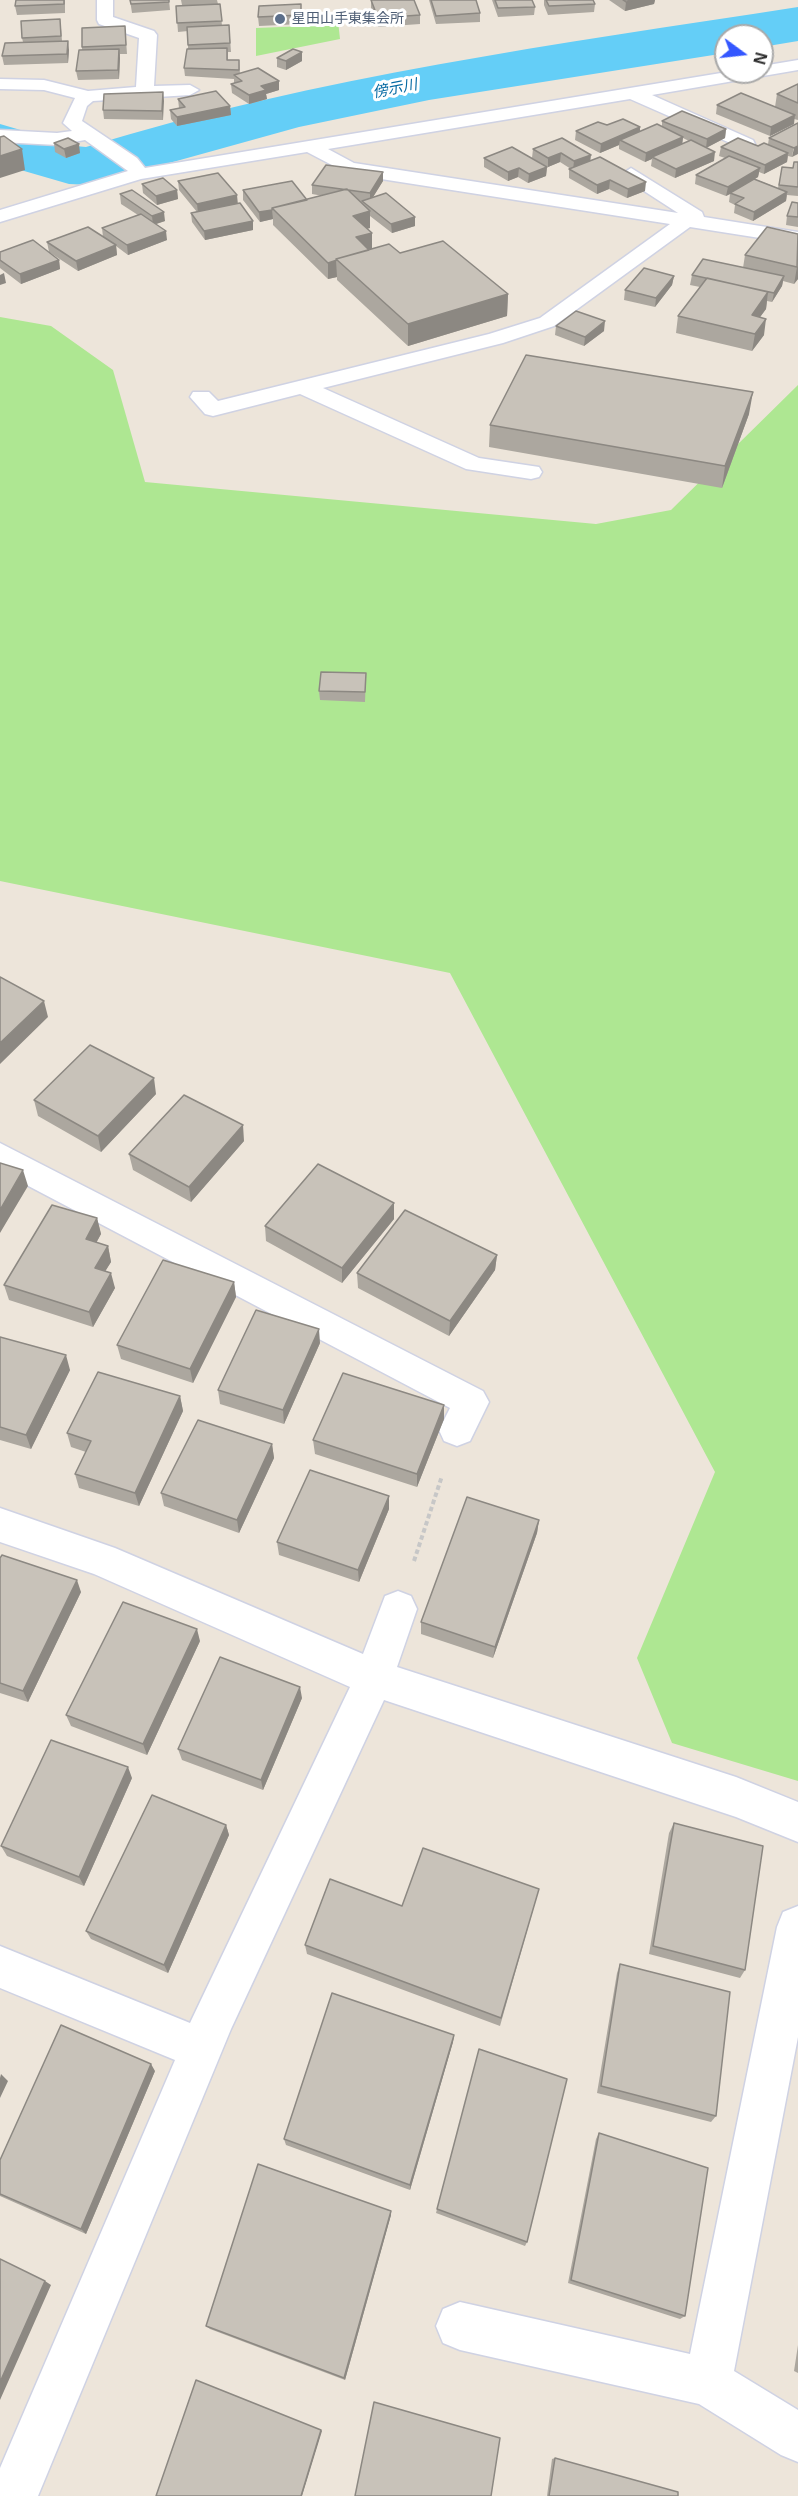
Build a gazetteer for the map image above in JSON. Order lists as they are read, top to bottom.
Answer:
{
  "water": ["傍示川"],
  "places": ["星田山手東集会所"],
  "north": "right"
}
